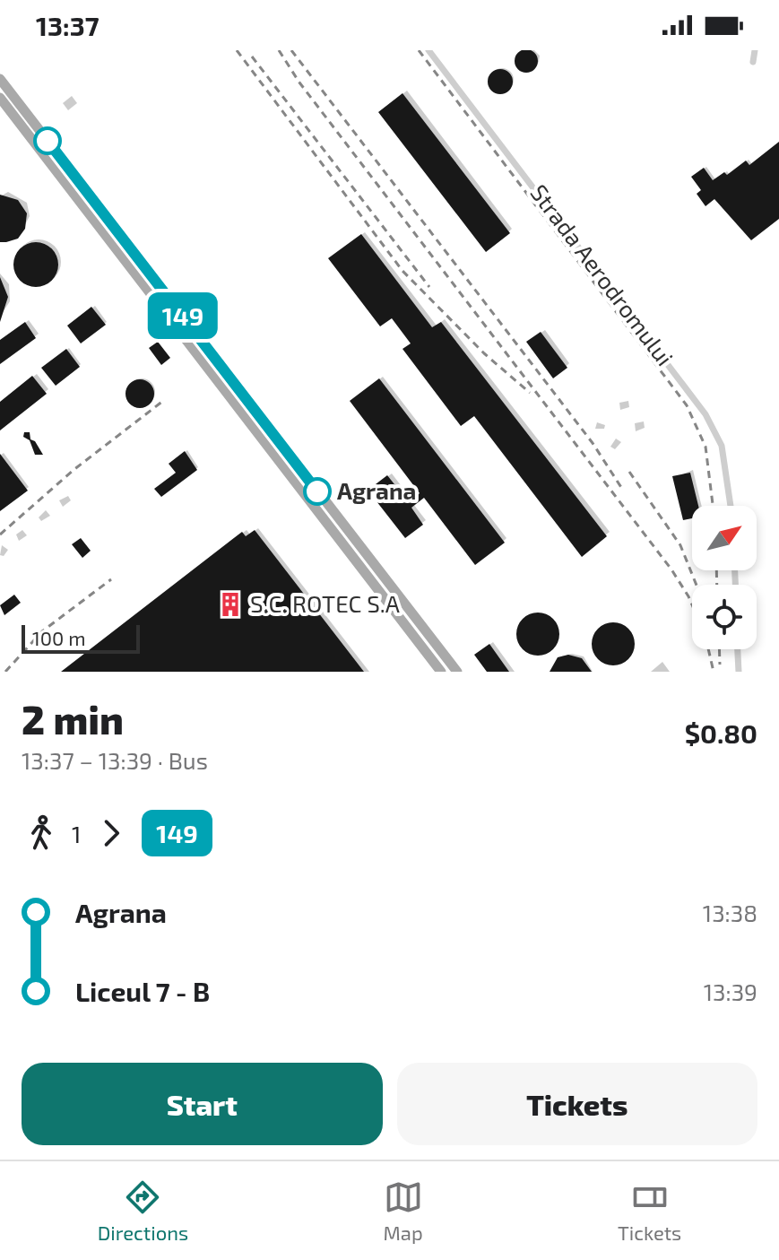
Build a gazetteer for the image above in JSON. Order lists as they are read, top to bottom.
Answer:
{
  "streets": {
    "street": ["Strada Aerodromului"]
  },
  "places": {
    "other": ["Agrana"],
    "building": ["S.C. ROTEC S.A"]
  },
  "lines": ["bus line 149"],
  "scale_bar": "100 m",
  "north": "top right",
  "page": {
    "status": "13:37",
    "on_map": "149",
    "scale": "100 m",
    "heading": ["2 min", "13:37 – 13:39 · Bus", "$0.80"],
    "legs": ["1", "149"],
    "list": [
      {
        "name": "Agrana",
        "value": "13:38"
      },
      {
        "name": "Liceul 7 - B",
        "value": "13:39"
      }
    ],
    "buttons": ["Start", "Tickets"],
    "tabs": ["Directions", "Map", "Tickets"]
  }
}
